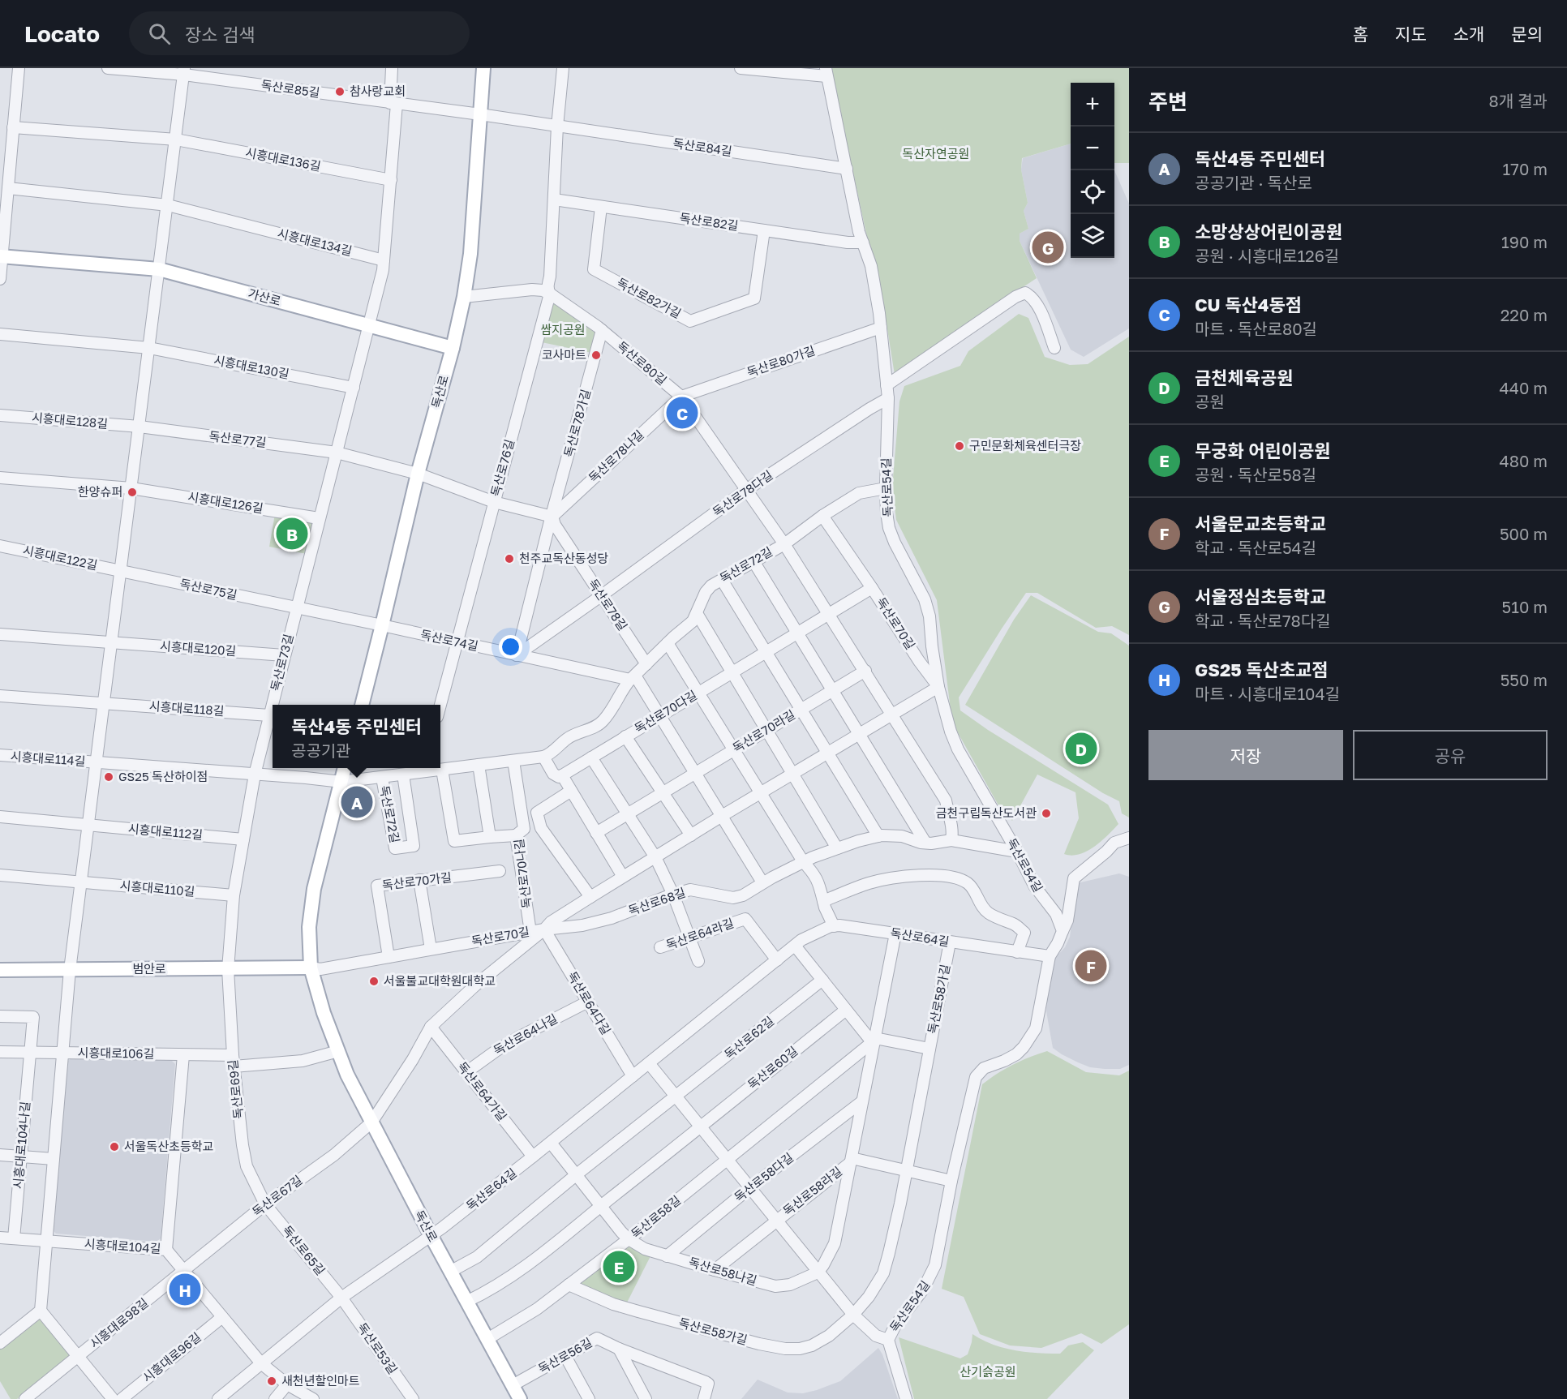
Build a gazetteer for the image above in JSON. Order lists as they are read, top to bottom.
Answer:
{
  "streets": {
    "main road": ["가산로", "독산로", "범안로"],
    "street": [
      "독산로85길",
      "독산로84길",
      "시흥대로136길",
      "독산로82길",
      "시흥대로134길",
      "독산로82가길",
      "독산로80가길",
      "독산로80길",
      "시흥대로130길",
      "시흥대로128길",
      "독산로78가길",
      "독산로77길",
      "독산로78나길",
      "독산로76길",
      "독산로54길",
      "독산로78다길",
      "시흥대로126길",
      "시흥대로122길",
      "독산로72길",
      "독산로75길",
      "독산로78길",
      "독산로70길",
      "독산로74길",
      "시흥대로120길",
      "독산로73길",
      "시흥대로118길",
      "독산로70다길",
      "독산로70라길",
      "시흥대로114길",
      "시흥대로112길",
      "독산로70나길",
      "독산로70가길",
      "시흥대로110길",
      "독산로68길",
      "독산로64라길",
      "독산로64길",
      "독산로58가길",
      "독산로64다길",
      "독산로64나길",
      "독산로62길",
      "시흥대로106길",
      "독산로60길",
      "독산로69길",
      "독산로64가길",
      "시흥대로104나길",
      "독산로58다길",
      "독산로58라길",
      "독산로67길",
      "독산로58길",
      "시흥대로104길",
      "독산로65길",
      "독산로58나길",
      "시흥대로98길",
      "독산로53길",
      "독산로56길",
      "시흥대로96길"
    ]
  },
  "crossings": [
    ["독산로85길", "독산로84길"],
    ["독산로85길", "독산로"],
    ["독산로84길", "독산로"],
    ["독산로84길", "독산로54길"],
    ["독산로82길", "독산로82가길"],
    ["독산로82길", "독산로54길"],
    ["가산로", "독산로"],
    ["독산로80가길", "독산로80길"],
    ["독산로80가길", "독산로78나길"],
    ["독산로80가길", "독산로54길"],
    ["독산로80길", "독산로"],
    ["독산로80길", "독산로78가길"],
    ["독산로80길", "독산로78나길"],
    ["독산로80길", "독산로76길"],
    ["독산로80길", "독산로78다길"],
    ["독산로80길", "독산로72길"],
    ["독산로", "독산로77길"],
    ["독산로", "독산로72길"],
    ["독산로", "독산로75길"],
    ["독산로", "독산로70길"],
    ["독산로", "독산로74길"],
    ["독산로", "독산로64길"],
    ["독산로", "범안로"],
    ["독산로", "독산로62길"],
    ["독산로", "독산로60길"],
    ["독산로", "독산로67길"],
    ["독산로", "독산로58길"],
    ["독산로", "독산로56길"],
    ["시흥대로128길", "독산로77길"],
    ["독산로78가길", "독산로78나길"],
    ["독산로78가길", "독산로78길"],
    ["독산로78나길", "독산로78길"],
    ["독산로76길", "독산로74길"],
    ["독산로54길", "독산로78다길"],
    ["독산로54길", "독산로72길"],
    ["독산로54길", "독산로70길"],
    ["독산로54길", "독산로68길"],
    ["독산로54길", "독산로64길"],
    ["독산로78다길", "독산로78길"],
    ["시흥대로122길", "독산로75길"],
    ["독산로72길", "독산로78길"],
    ["독산로72길", "독산로70길"],
    ["독산로72길", "독산로74길"],
    ["독산로72길", "독산로70다길"],
    ["독산로72길", "독산로70나길"],
    ["독산로75길", "독산로74길"],
    ["독산로75길", "독산로73길"],
    ["독산로70길", "독산로70다길"],
    ["독산로70길", "독산로70나길"],
    ["독산로70길", "독산로70가길"],
    ["독산로70길", "독산로68길"],
    ["독산로70길", "범안로"],
    ["독산로70길", "독산로64다길"],
    ["시흥대로120길", "독산로73길"],
    ["독산로73길", "시흥대로118길"],
    ["독산로73길", "시흥대로112길"],
    ["독산로73길", "시흥대로110길"],
    ["독산로68길", "독산로64다길"],
    ["독산로64라길", "독산로64길"],
    ["독산로64길", "독산로58가길"],
    ["독산로64길", "독산로64다길"],
    ["독산로64길", "독산로64가길"],
    ["범안로", "독산로69길"],
    ["독산로58가길", "독산로58길"],
    ["독산로64다길", "독산로64나길"],
    ["독산로64나길", "독산로64가길"],
    ["시흥대로106길", "독산로69길"],
    ["시흥대로106길", "시흥대로104나길"],
    ["독산로69길", "독산로67길"],
    ["독산로69길", "독산로65길"],
    ["시흥대로104나길", "시흥대로104길"],
    ["독산로58다길", "독산로58라길"],
    ["독산로58다길", "독산로58나길"],
    ["독산로58라길", "독산로58나길"],
    ["독산로67길", "시흥대로104길"],
    ["독산로67길", "독산로65길"],
    ["독산로67길", "시흥대로98길"],
    ["독산로58길", "독산로58나길"],
    ["시흥대로104길", "시흥대로98길"],
    ["시흥대로104길", "시흥대로96길"],
    ["독산로65길", "독산로53길"]
  ],
  "parks": ["독산자연공원", "쌈지공원", "산기슭공원"],
  "places": [
    "참사랑교회",
    "코사마트",
    "구민문화체육센터극장",
    "한양슈퍼",
    "천주교독산동성당",
    "GS25 독산하이점",
    "금천구립독산도서관",
    "서울불교대학원대학교",
    "서울독산초등학교",
    "새천년할인마트"
  ],
  "page": {
    "header": "Locato",
    "search": "장소 검색",
    "nav": [
      "홈",
      "지도",
      "소개",
      "문의"
    ],
    "heading": ["주변", "8개 결과"],
    "map_buttons": ["+", "−"],
    "list": [
      {
        "mark": "A",
        "name": "독산4동 주민센터",
        "note": "공공기관 · 독산로",
        "value": "170 m"
      },
      {
        "mark": "B",
        "name": "소망상상어린이공원",
        "note": "공원 · 시흥대로126길",
        "value": "190 m"
      },
      {
        "mark": "C",
        "name": "CU 독산4동점",
        "note": "마트 · 독산로80길",
        "value": "220 m"
      },
      {
        "mark": "D",
        "name": "금천체육공원",
        "note": "공원",
        "value": "440 m"
      },
      {
        "mark": "E",
        "name": "무궁화 어린이공원",
        "note": "공원 · 독산로58길",
        "value": "480 m"
      },
      {
        "mark": "F",
        "name": "서울문교초등학교",
        "note": "학교 · 독산로54길",
        "value": "500 m"
      },
      {
        "mark": "G",
        "name": "서울정심초등학교",
        "note": "학교 · 독산로78다길",
        "value": "510 m"
      },
      {
        "mark": "H",
        "name": "GS25 독산초교점",
        "note": "마트 · 시흥대로104길",
        "value": "550 m"
      }
    ],
    "pins": [
      "G",
      "C",
      "B",
      "D",
      "A",
      "F",
      "E",
      "H"
    ],
    "popup": ["독산4동 주민센터", "공공기관"],
    "buttons": ["저장", "공유"]
  }
}
